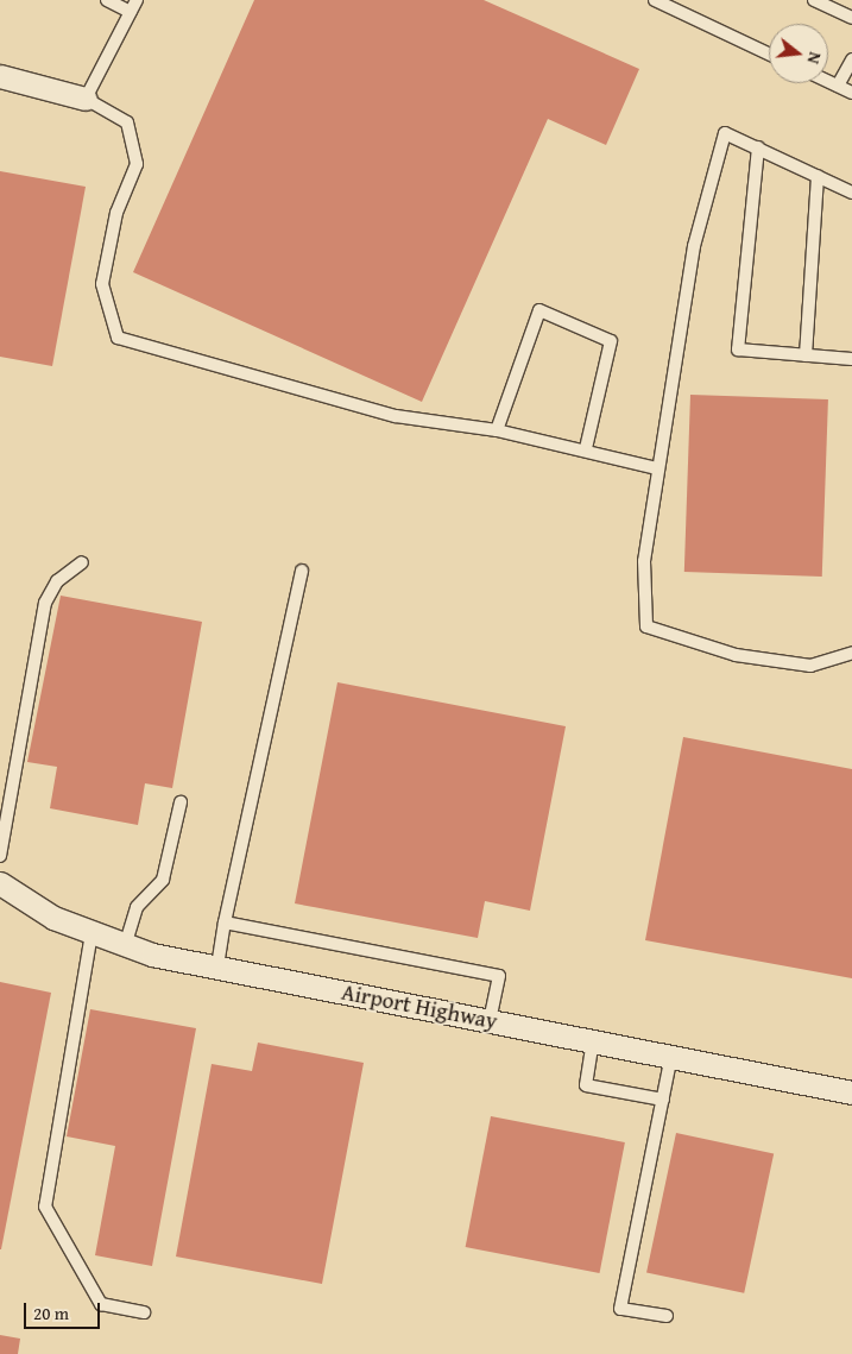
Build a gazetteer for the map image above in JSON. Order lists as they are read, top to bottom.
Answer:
{
  "streets": {
    "street": ["Airport Highway"]
  },
  "scale_bar": "20 m",
  "north": "right"
}
